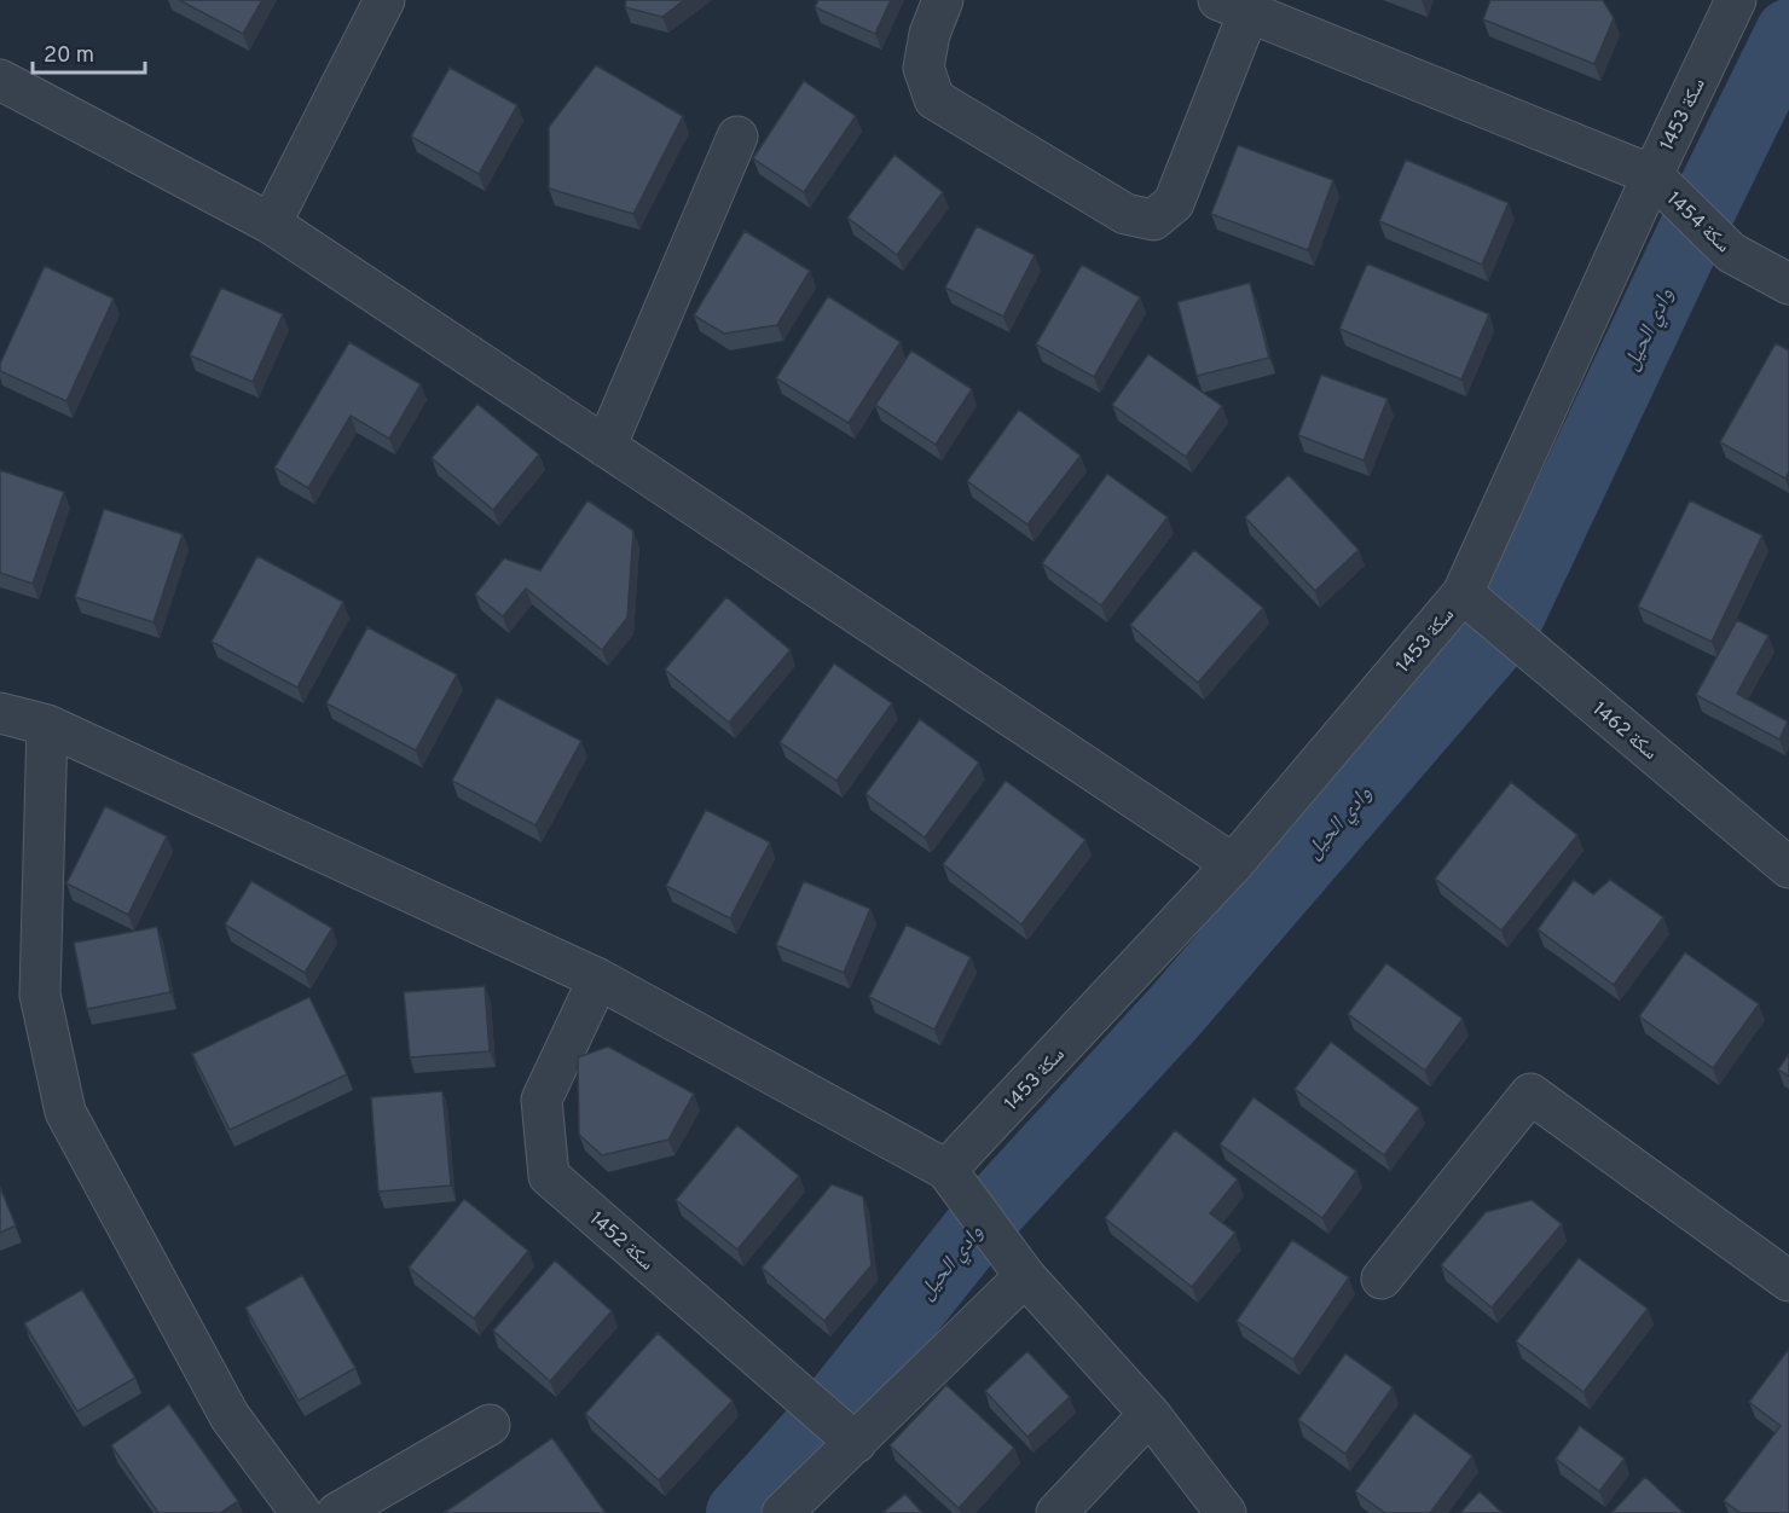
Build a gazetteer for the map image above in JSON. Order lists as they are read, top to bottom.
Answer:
{
  "streets": {
    "street": [
      "سكة 1453",
      "سكة 1454",
      "سكة 1462",
      "سكة 1452"
    ]
  },
  "crossings": [
    ["سكة 1453", "سكة 1454"],
    ["سكة 1453", "سكة 1462"]
  ],
  "water": ["وادي الحيل"],
  "scale_bar": "20 m"
}
